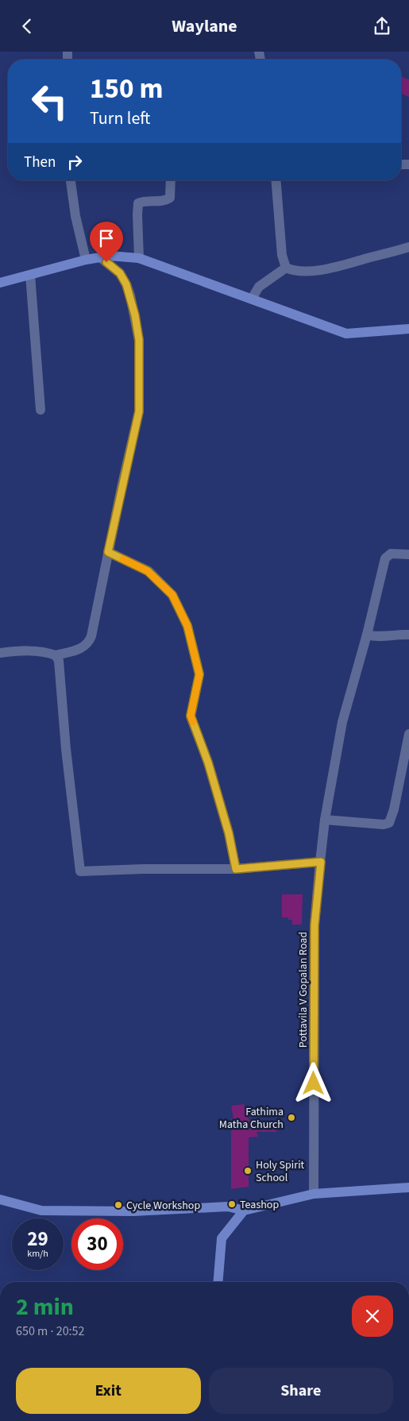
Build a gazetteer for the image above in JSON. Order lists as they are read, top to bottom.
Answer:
{
  "streets": {
    "street": ["Pottavila V Gopalan Road"]
  },
  "places": [
    "Fathima Matha Church",
    "Holy Spirit School",
    "Teashop",
    "Cycle Workshop"
  ],
  "page": {
    "header": "Waylane",
    "turn": ["150 m", "Turn left"],
    "then": "Then",
    "speed": "29 km/h",
    "limit": "30",
    "heading": ["2 min", "650 m · 20:52"],
    "buttons": ["Exit", "Share"]
  }
}
